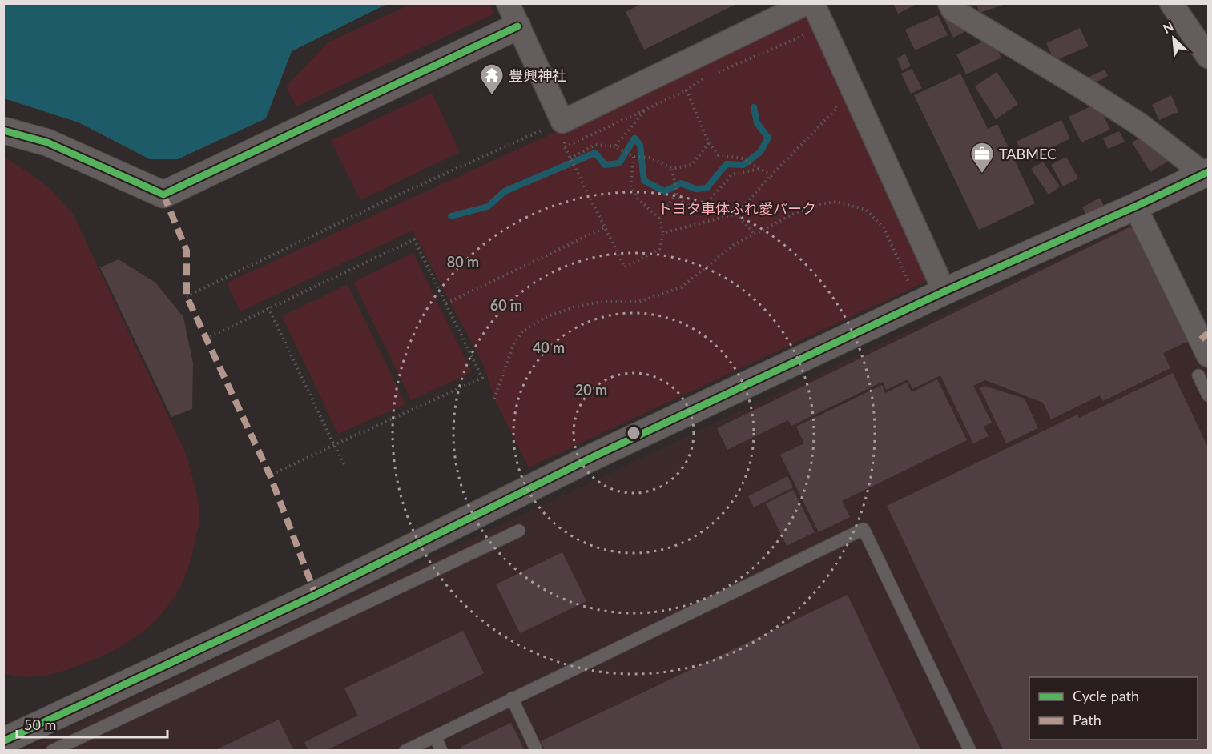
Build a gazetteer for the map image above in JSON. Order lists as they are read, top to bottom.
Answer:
{
  "parks": ["トヨタ車体ふれ愛パーク"],
  "places": {
    "temple": ["豊興神社"],
    "office": ["TABMEC"]
  },
  "legend": ["Cycle path", "Path"],
  "scale_bar": "50 m",
  "north": "top left",
  "rings": [
    "80 m",
    "60 m",
    "40 m",
    "20 m"
  ]
}
